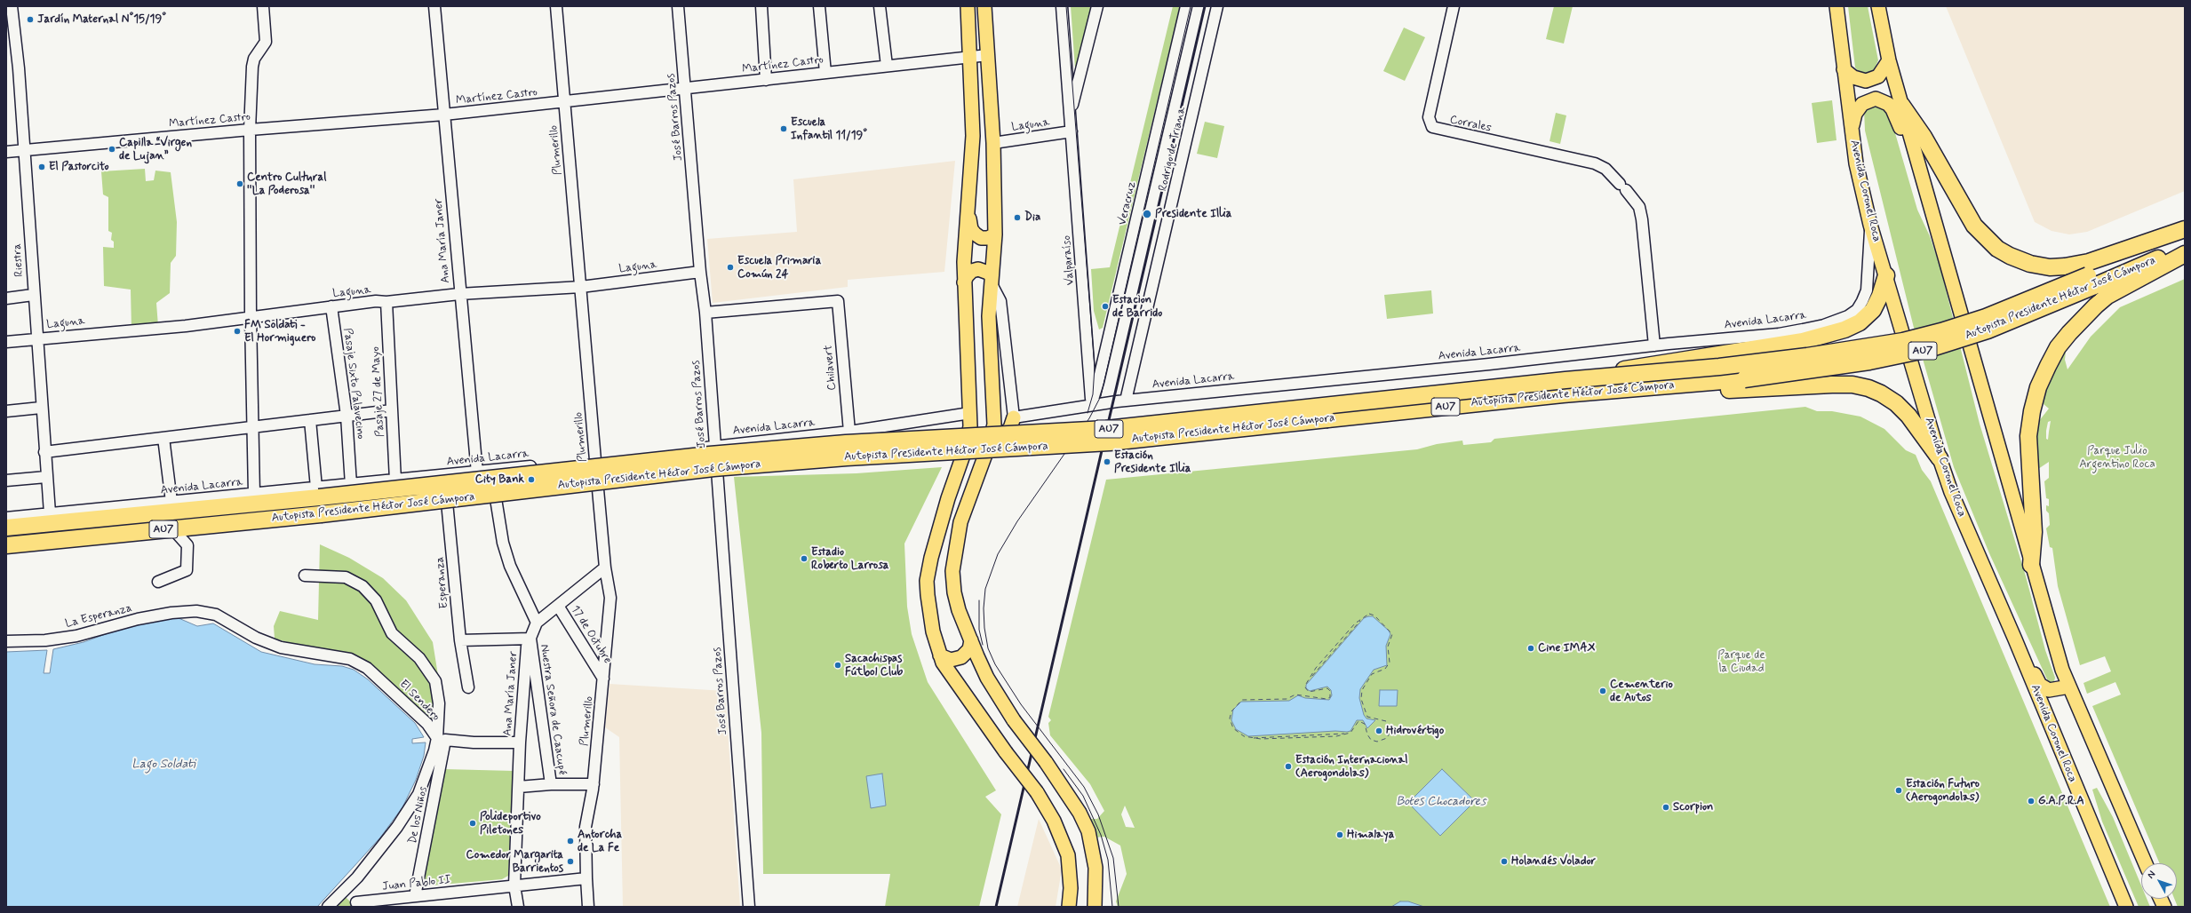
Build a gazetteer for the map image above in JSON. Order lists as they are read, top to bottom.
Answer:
{
  "streets": {
    "highway": ["Autopista Presidente Héctor José Cámpora", "AU7"],
    "main road": ["Avenida Coronel Roca"],
    "street": [
      "Martínez Castro",
      "José Barros Pazos",
      "Corrales",
      "Laguna",
      "Rodrigo de Triana",
      "Plumerillo",
      "Veracruz",
      "Ana María Janer",
      "Riestra",
      "Valparaíso",
      "Avenida Lacarra",
      "Chilavert",
      "Pasaje Sixto Palavecino",
      "Pasaje 27 de Mayo",
      "Esperanza",
      "La Esperanza",
      "17 de Octubre",
      "El Sendero",
      "Nuestra Señora de Caacupé",
      "De los Niños",
      "Juan Pablo II"
    ]
  },
  "crossings": [
    ["Martínez Castro", "José Barros Pazos"],
    ["Martínez Castro", "Plumerillo"],
    ["Martínez Castro", "Ana María Janer"],
    ["Martínez Castro", "Riestra"],
    ["José Barros Pazos", "Laguna"],
    ["José Barros Pazos", "Avenida Lacarra"],
    ["José Barros Pazos", "Chilavert"],
    ["Corrales", "Avenida Lacarra"],
    ["Laguna", "Plumerillo"],
    ["Laguna", "Ana María Janer"],
    ["Laguna", "Riestra"],
    ["Laguna", "Valparaíso"],
    ["Laguna", "Pasaje Sixto Palavecino"],
    ["Laguna", "Pasaje 27 de Mayo"],
    ["Rodrigo de Triana", "Avenida Lacarra"],
    ["Plumerillo", "Avenida Lacarra"],
    ["Plumerillo", "17 de Octubre"],
    ["Plumerillo", "Juan Pablo II"],
    ["Avenida Coronel Roca", "Avenida Lacarra"],
    ["Veracruz", "Valparaíso"],
    ["Veracruz", "Avenida Lacarra"],
    ["Ana María Janer", "Avenida Lacarra"],
    ["Ana María Janer", "Nuestra Señora de Caacupé"],
    ["Ana María Janer", "Juan Pablo II"],
    ["Riestra", "Avenida Lacarra"],
    ["Valparaíso", "Avenida Lacarra"],
    ["Autopista Presidente Héctor José Cámpora", "Avenida Lacarra"],
    ["Avenida Lacarra", "Chilavert"],
    ["Avenida Lacarra", "Pasaje Sixto Palavecino"],
    ["Avenida Lacarra", "Pasaje 27 de Mayo"],
    ["Avenida Lacarra", "Esperanza"],
    ["La Esperanza", "El Sendero"],
    ["El Sendero", "De los Niños"],
    ["De los Niños", "Juan Pablo II"]
  ],
  "water": ["Lago Soldati", "Botes Chocadores"],
  "parks": ["Parque Julio Argentino Roca", "Parque de la Ciudad"],
  "places": [
    "Jardín Maternal N°15/19°",
    "Escuela Infantil 11/19°",
    "Capilla “Virgen de Lujan”",
    "El Pastorcito",
    "Centro Cultural ''La Poderosa''",
    "Presidente Illia",
    "Dia",
    "Escuela Primaria Común 24",
    "Estacion de Barrido",
    "FM Soldati - El Hormiguero",
    "Estación Presidente Illia",
    "City Bank",
    "Estadio Roberto Larrosa",
    "Cine IMAX",
    "Sacachispas Fútbol Club",
    "Cementerio de Autos",
    "Hidrovértigo",
    "Estación Internacional (Aerogondolas)",
    "Estación Futuro (Aerogondolas)",
    "G.A.P.R.A",
    "Scorpion",
    "Polideportivo Piletones",
    "Himalaya",
    "Antorcha de La Fe",
    "Comedor Margarita Barrientos",
    "Holandés Volador"
  ],
  "north": "top left"
}
